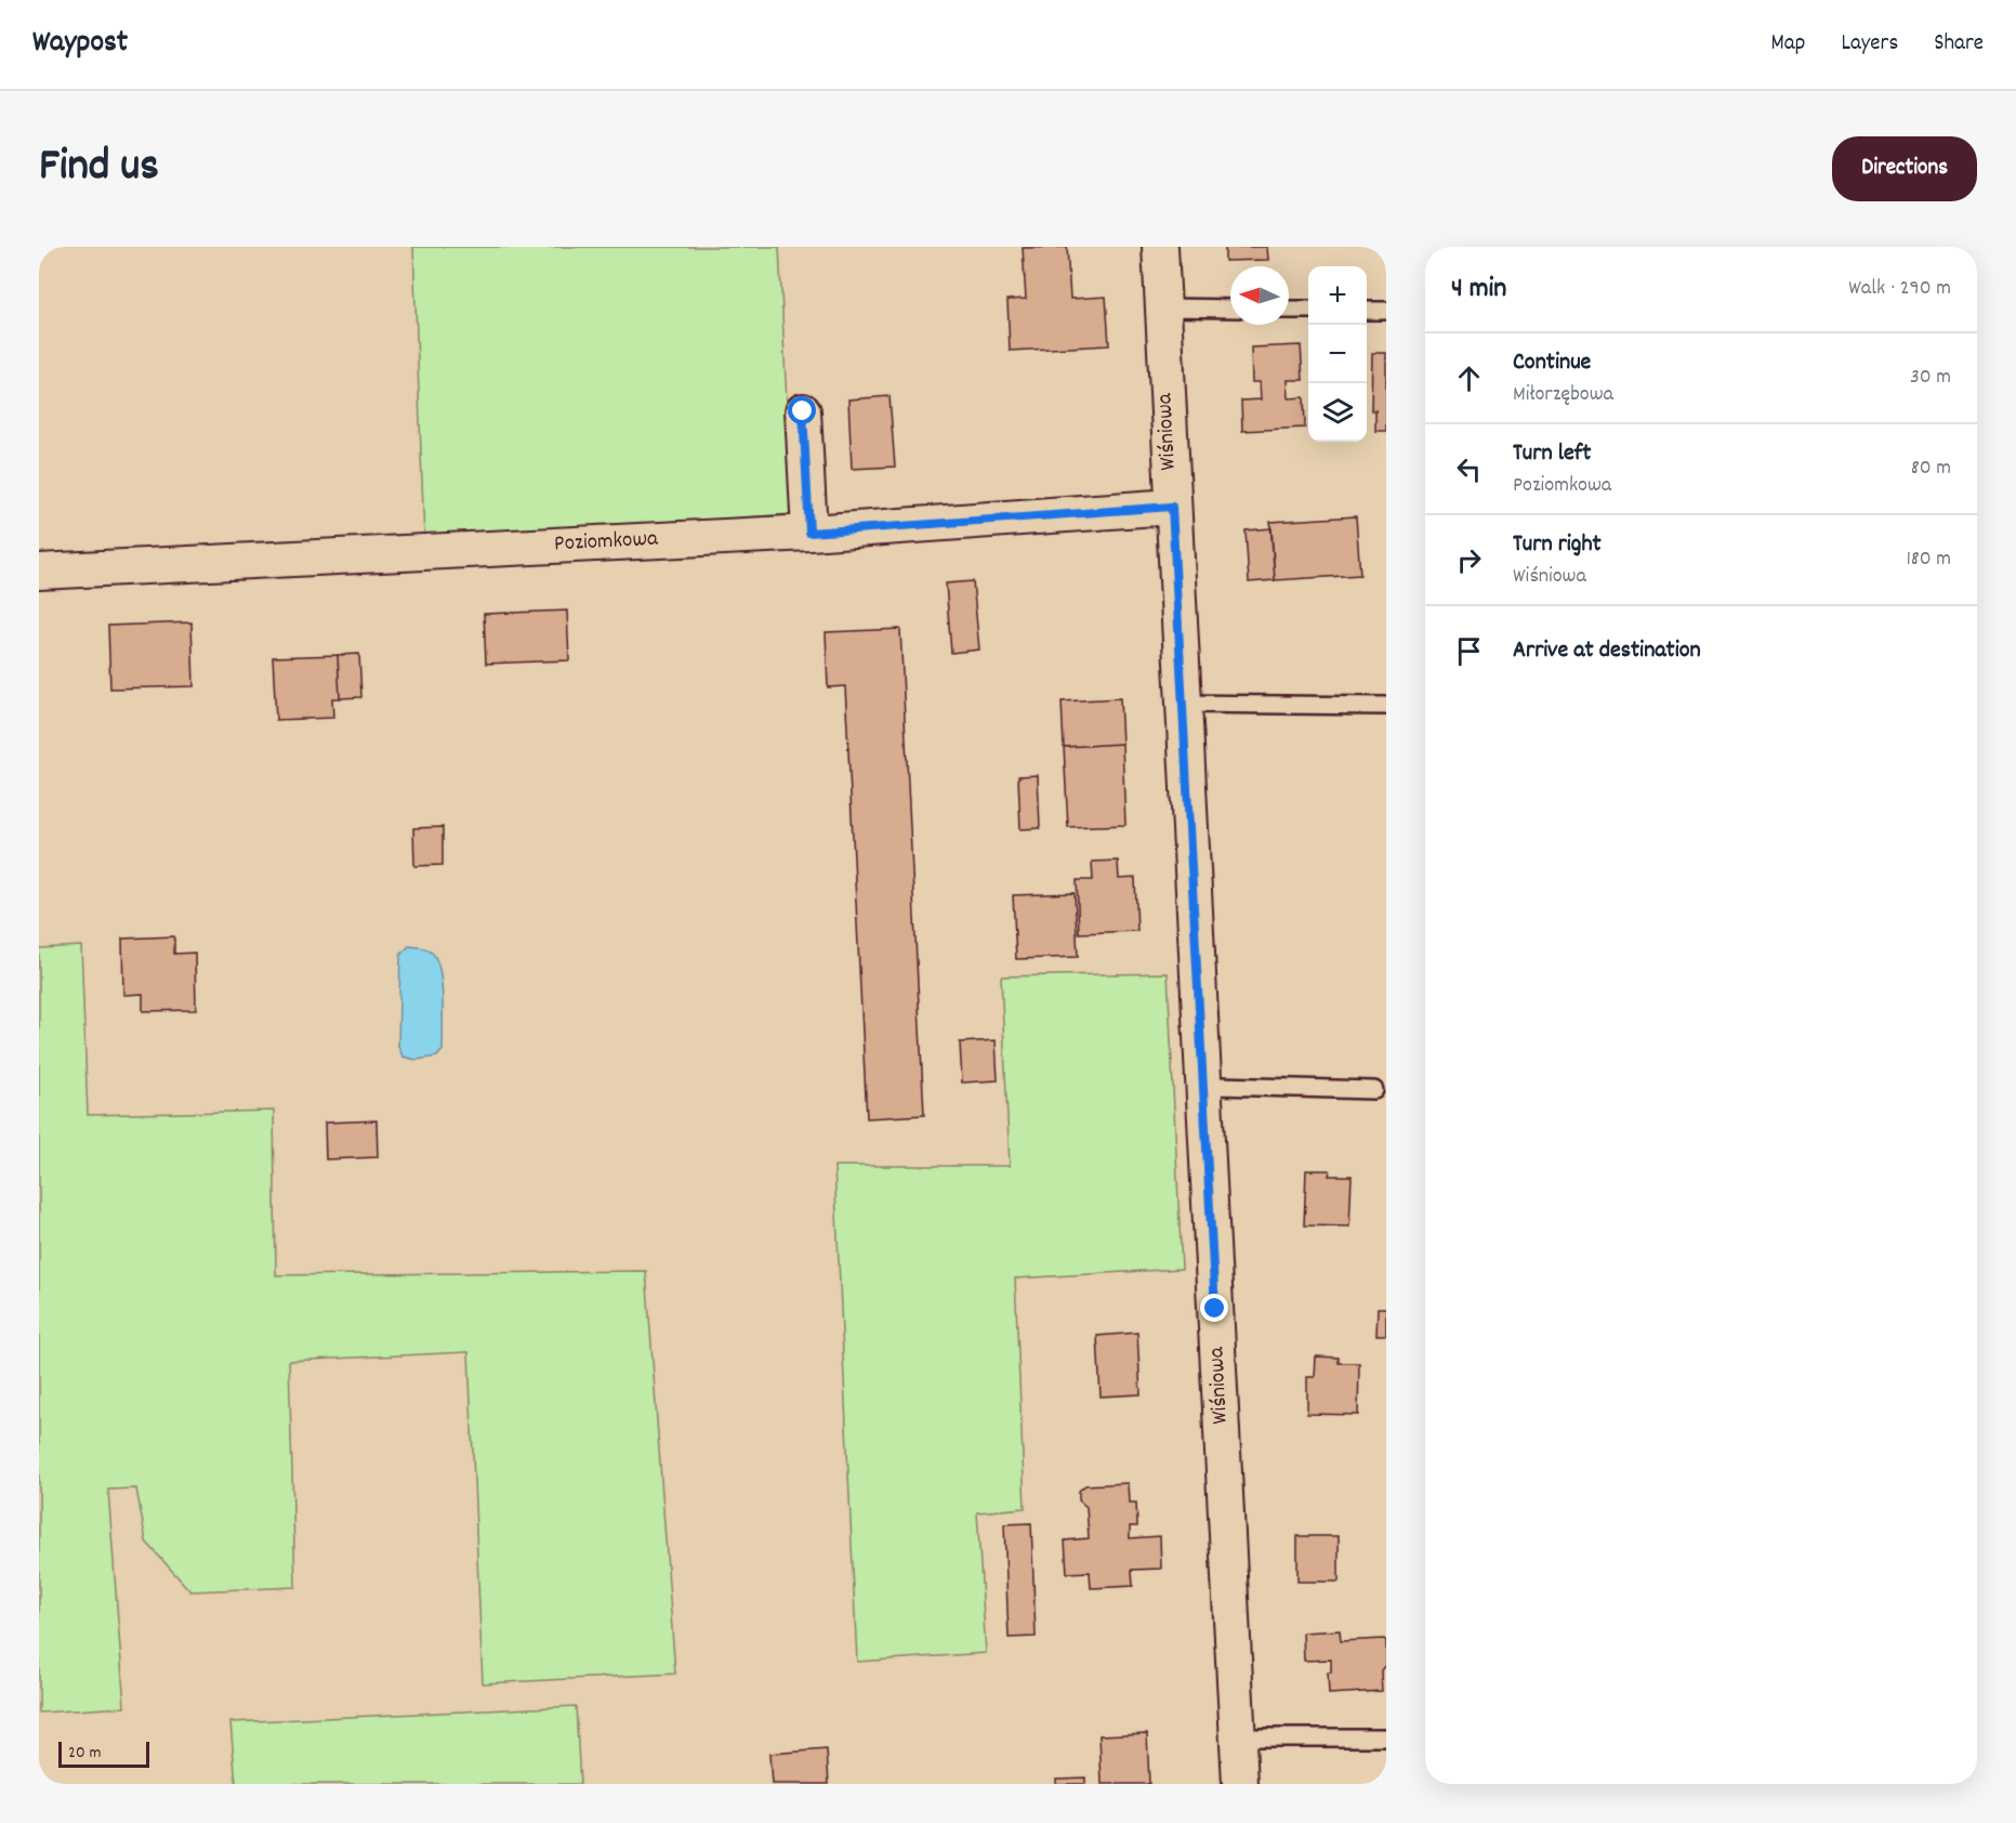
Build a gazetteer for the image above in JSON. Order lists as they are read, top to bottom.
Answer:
{
  "streets": {
    "street": ["Wiśniowa", "Poziomkowa"]
  },
  "crossings": [
    ["Wiśniowa", "Poziomkowa"]
  ],
  "scale_bar": "20 m",
  "north": "left",
  "page": {
    "header": "Waypost",
    "nav": ["Map", "Layers", "Share"],
    "title": "Find us",
    "buttons": "Directions",
    "heading": ["4 min", "Walk · 290 m"],
    "map_buttons": ["+", "−"],
    "list": [
      ["Continue", "Miłorzębowa", "30 m"],
      ["Turn left", "Poziomkowa", "80 m"],
      ["Turn right", "Wiśniowa", "180 m"],
      "Arrive at destination"
    ],
    "scale": "20 m"
  }
}
